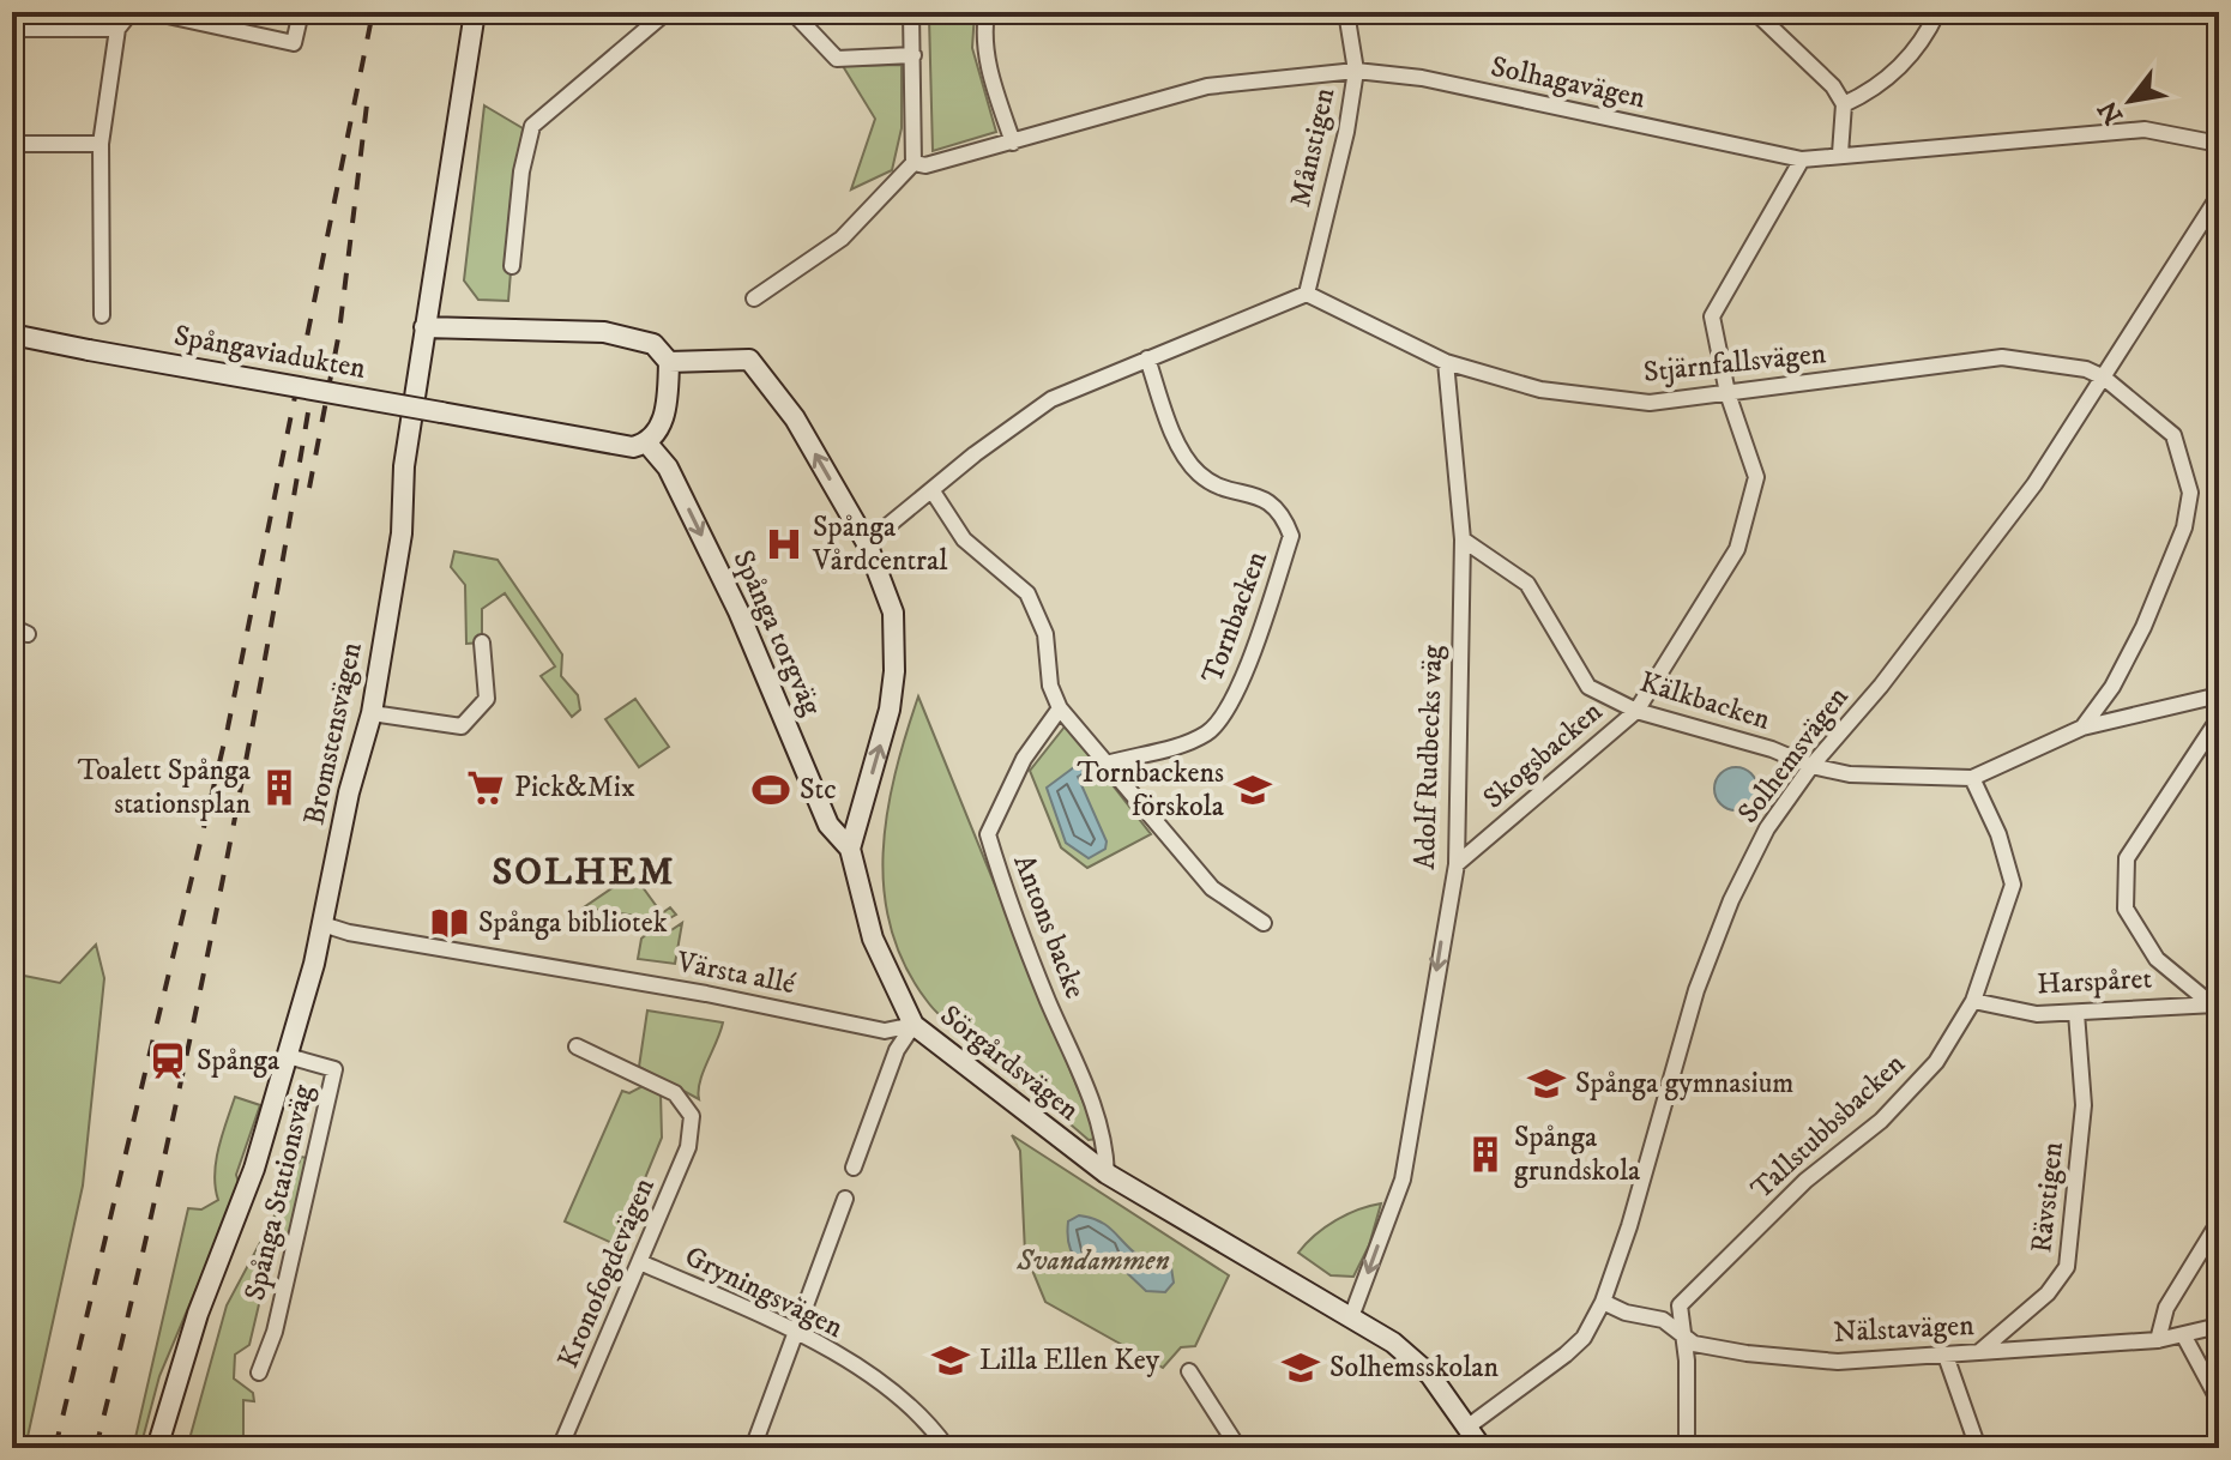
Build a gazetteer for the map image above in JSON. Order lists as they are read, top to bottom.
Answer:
{
  "streets": {
    "street": [
      "Solhagavägen",
      "Månstigen",
      "Spångaviadukten",
      "Stjärnfallsvägen",
      "Tornbacken",
      "Spånga torgväg",
      "Kälkbacken",
      "Bromstensvägen",
      "Skogsbacken",
      "Solhemsvägen",
      "Adolf Rudbecks väg",
      "Antons backe",
      "Värsta allé",
      "Harspåret",
      "Sörgårdsvägen",
      "Tallstubbsbacken",
      "Spånga Stationsväg",
      "Rävstigen",
      "Kronofogdevägen",
      "Gryningsvägen",
      "Nälstavägen"
    ]
  },
  "crossings": [
    ["Solhagavägen", "Månstigen"],
    ["Solhagavägen", "Skogsbacken"],
    ["Månstigen", "Stjärnfallsvägen"],
    ["Spångaviadukten", "Spånga torgväg"],
    ["Stjärnfallsvägen", "Kälkbacken"],
    ["Stjärnfallsvägen", "Skogsbacken"],
    ["Stjärnfallsvägen", "Solhemsvägen"],
    ["Stjärnfallsvägen", "Adolf Rudbecks väg"],
    ["Spånga torgväg", "Sörgårdsvägen"],
    ["Kälkbacken", "Skogsbacken"],
    ["Kälkbacken", "Solhemsvägen"],
    ["Kälkbacken", "Adolf Rudbecks väg"],
    ["Kälkbacken", "Tallstubbsbacken"],
    ["Bromstensvägen", "Värsta allé"],
    ["Bromstensvägen", "Spånga Stationsväg"],
    ["Skogsbacken", "Adolf Rudbecks väg"],
    ["Solhemsvägen", "Sörgårdsvägen"],
    ["Solhemsvägen", "Nälstavägen"],
    ["Adolf Rudbecks väg", "Sörgårdsvägen"],
    ["Antons backe", "Sörgårdsvägen"],
    ["Värsta allé", "Sörgårdsvägen"],
    ["Harspåret", "Tallstubbsbacken"],
    ["Harspåret", "Rävstigen"],
    ["Tallstubbsbacken", "Nälstavägen"],
    ["Rävstigen", "Nälstavägen"],
    ["Kronofogdevägen", "Gryningsvägen"]
  ],
  "one_way": ["Spånga torgväg", "Adolf Rudbecks väg"],
  "districts": ["SOLHEM"],
  "parks": ["Svandammen"],
  "places": {
    "hospital": ["Spånga Vårdcentral"],
    "building": ["Toalett Spånga stationsplan", "Spånga grundskola"],
    "supermarket": ["Pick&Mix"],
    "sports": ["Stc"],
    "school or university": [
      "Tornbackens förskola",
      "Spånga gymnasium",
      "Lilla Ellen Key",
      "Solhemsskolan"
    ],
    "library": ["Spånga bibliotek"],
    "station": ["Spånga"]
  },
  "north": "bottom left"
}
